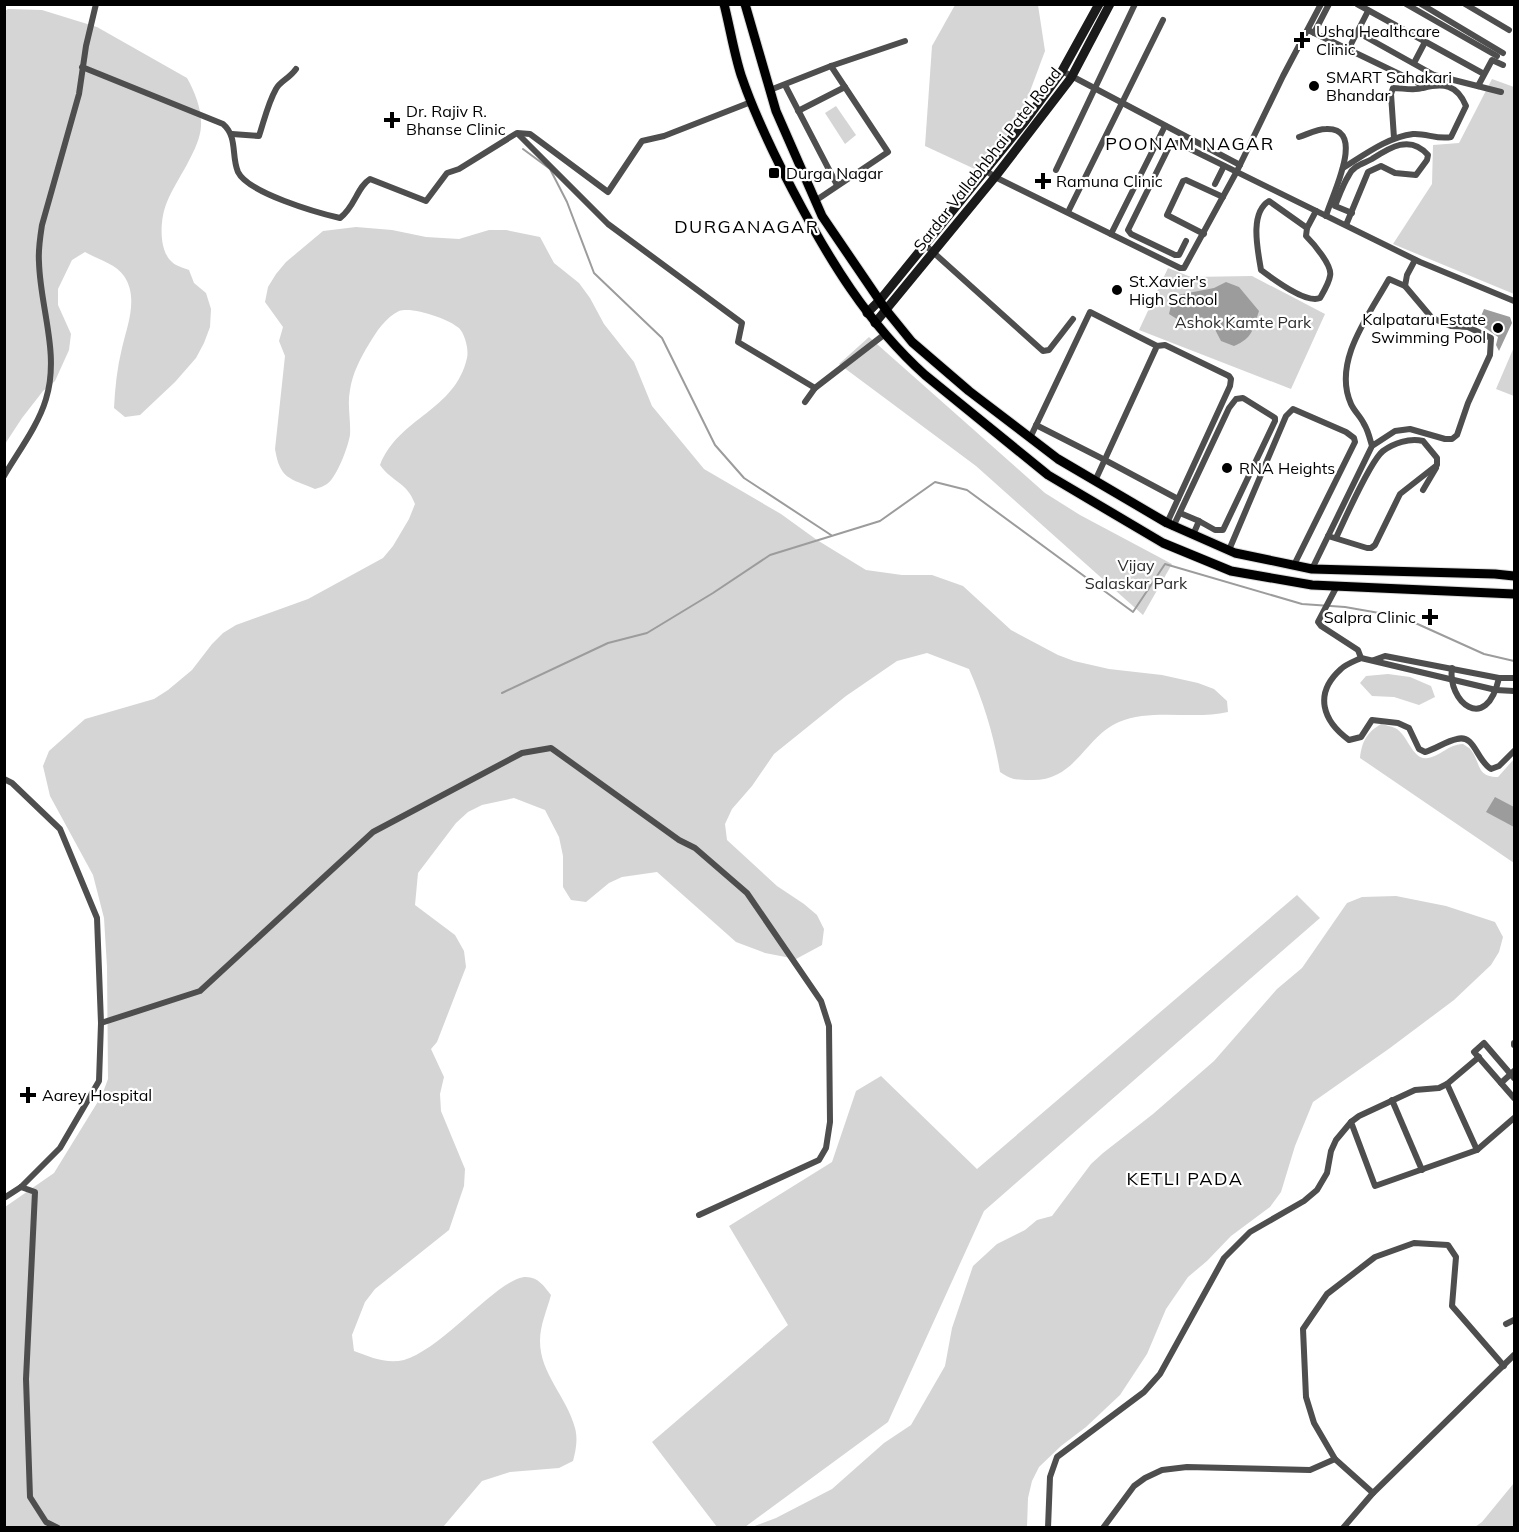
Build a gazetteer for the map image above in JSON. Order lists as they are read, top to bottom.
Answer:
{
  "streets": {
    "main road": ["Sardar Vallabhbhai Patel Road"]
  },
  "districts": ["POONAM NAGAR", "DURGANAGAR", "KETLI PADA"],
  "parks": ["Ashok Kamte Park", "Vijay Salaskar Park"],
  "places": {
    "health": [
      "Usha Healthcare Clinic",
      "Dr. Rajiv R. Bhanse Clinic",
      "Ramuna Clinic",
      "Salpra Clinic",
      "Aarey Hospital"
    ],
    "other": [
      "SMART Sahakari Bhandar",
      "St.Xavier's High School",
      "Kalpataru Estate Swimming Pool",
      "RNA Heights"
    ],
    "transit": ["Durga Nagar"]
  }
}
